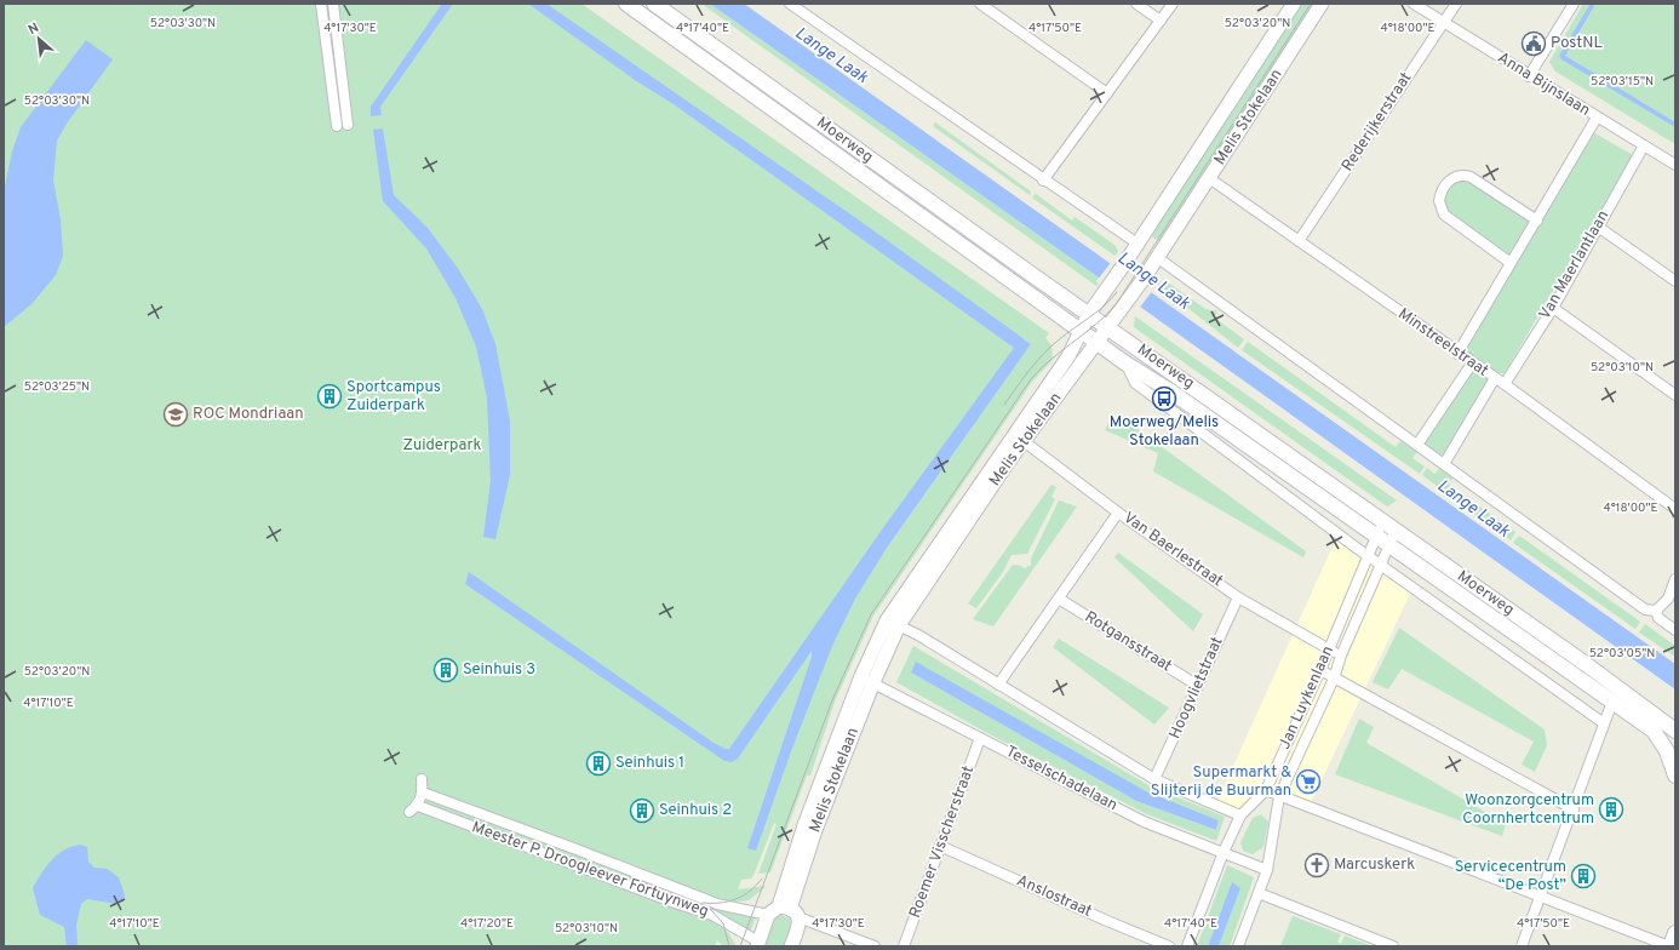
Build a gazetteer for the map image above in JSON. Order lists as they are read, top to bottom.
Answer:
{
  "streets": {
    "main road": ["Moerweg"],
    "street": [
      "Anna Bijnslaan",
      "Melis Stokelaan",
      "Rederijkerstraat",
      "Van Maerlantlaan",
      "Minstreelstraat",
      "Van Baerlestraat",
      "Rotgansstraat",
      "Hoogvlietstraat",
      "Jan Luykenlaan",
      "Tesselschadelaan",
      "Roemer Visscherstraat",
      "Meester P. Droogleever Fortuynweg",
      "Anslostraat"
    ]
  },
  "crossings": [
    ["Anna Bijnslaan", "Rederijkerstraat"],
    ["Anna Bijnslaan", "Van Maerlantlaan"],
    ["Melis Stokelaan", "Moerweg"],
    ["Melis Stokelaan", "Minstreelstraat"],
    ["Melis Stokelaan", "Van Baerlestraat"],
    ["Melis Stokelaan", "Tesselschadelaan"],
    ["Rederijkerstraat", "Minstreelstraat"],
    ["Moerweg", "Jan Luykenlaan"],
    ["Van Maerlantlaan", "Minstreelstraat"],
    ["Van Baerlestraat", "Hoogvlietstraat"],
    ["Van Baerlestraat", "Jan Luykenlaan"],
    ["Rotgansstraat", "Hoogvlietstraat"],
    ["Jan Luykenlaan", "Tesselschadelaan"],
    ["Tesselschadelaan", "Roemer Visscherstraat"],
    ["Roemer Visscherstraat", "Anslostraat"]
  ],
  "water": ["Lange Laak"],
  "parks": ["Zuiderpark"],
  "places": {
    "public building": ["PostNL"],
    "building": [
      "Sportcampus Zuiderpark",
      "Seinhuis 3",
      "Seinhuis 1",
      "Woonzorgcentrum Coornhertcentrum",
      "Seinhuis 2",
      "Servicecentrum “De Post”"
    ],
    "bus stop": ["Moerweg/Melis Stokelaan"],
    "school or university": ["ROC Mondriaan"],
    "supermarket": ["Supermarkt & Slijterij de Buurman"],
    "church": ["Marcuskerk"]
  },
  "north": "top left",
  "coordinates": [
    "52°03'30\"N",
    "52°03'20\"N",
    "4°17'30\"E",
    "4°17'40\"E",
    "4°17'50\"E",
    "4°18'00\"E",
    "52°03'15\"N",
    "52°03'10\"N",
    "52°03'25\"N",
    "52°03'05\"N",
    "4°17'10\"E",
    "4°17'20\"E"
  ]
}
